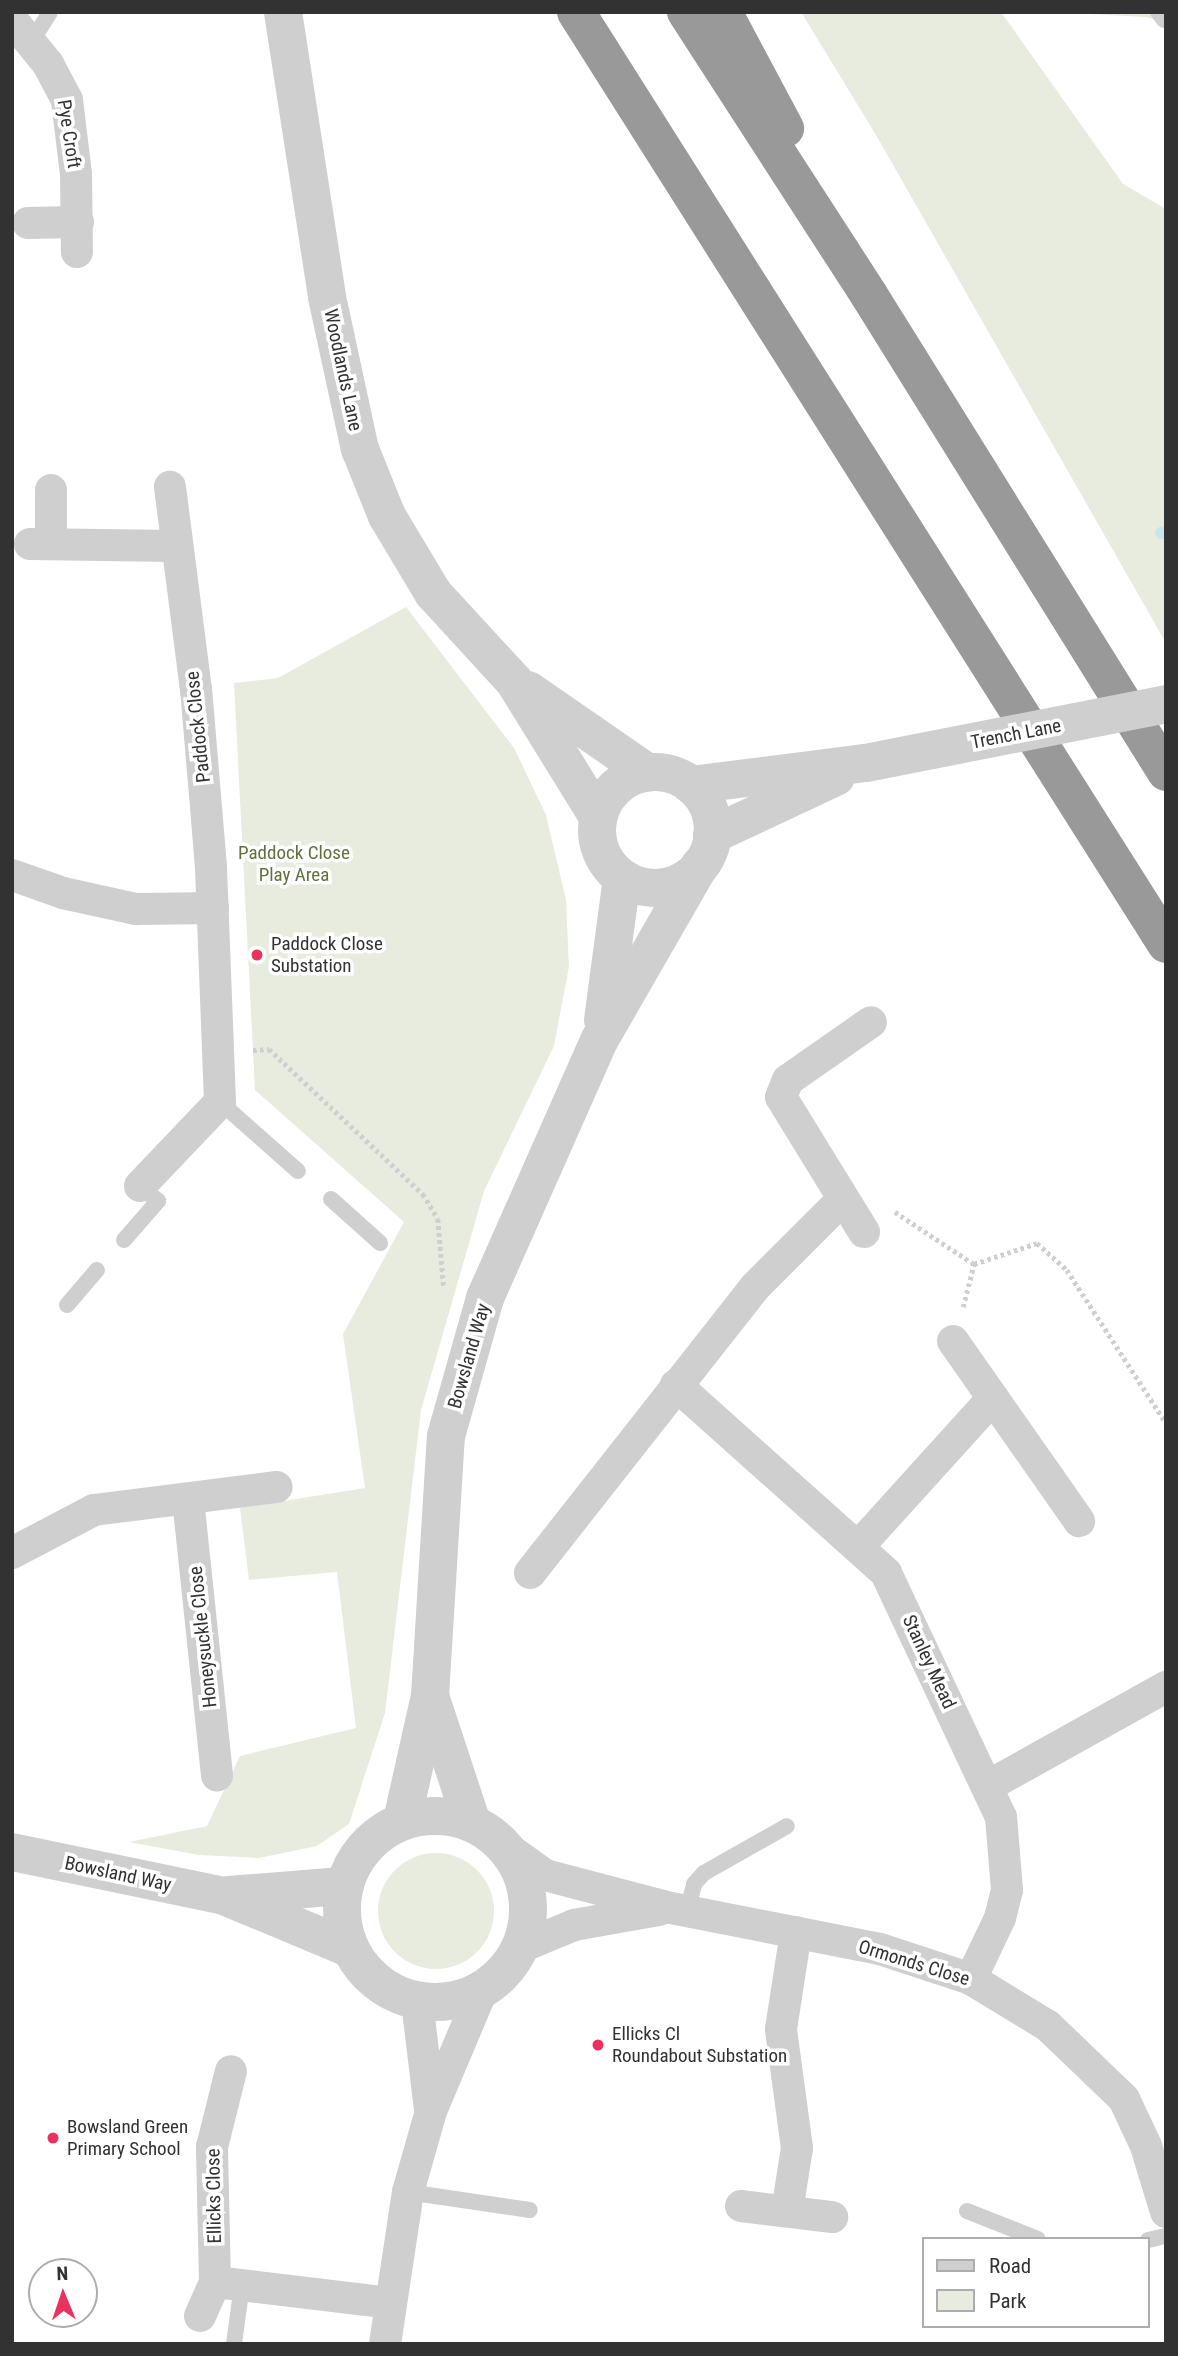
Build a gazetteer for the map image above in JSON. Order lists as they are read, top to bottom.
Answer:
{
  "streets": {
    "street": [
      "Pye Croft",
      "Woodlands Lane",
      "Paddock Close",
      "Trench Lane",
      "Bowsland Way",
      "Honeysuckle Close",
      "Stanley Mead",
      "Ormonds Close",
      "Ellicks Close"
    ]
  },
  "crossings": [
    ["Woodlands Lane", "Trench Lane"],
    ["Woodlands Lane", "Bowsland Way"],
    ["Trench Lane", "Bowsland Way"],
    ["Bowsland Way", "Ormonds Close"],
    ["Stanley Mead", "Ormonds Close"]
  ],
  "parks": ["Paddock Close Play Area"],
  "places": ["Paddock Close Substation", "Ellicks Cl Roundabout Substation", "Bowsland Green Primary School"],
  "legend": ["Road", "Park"],
  "north": "top"
}
